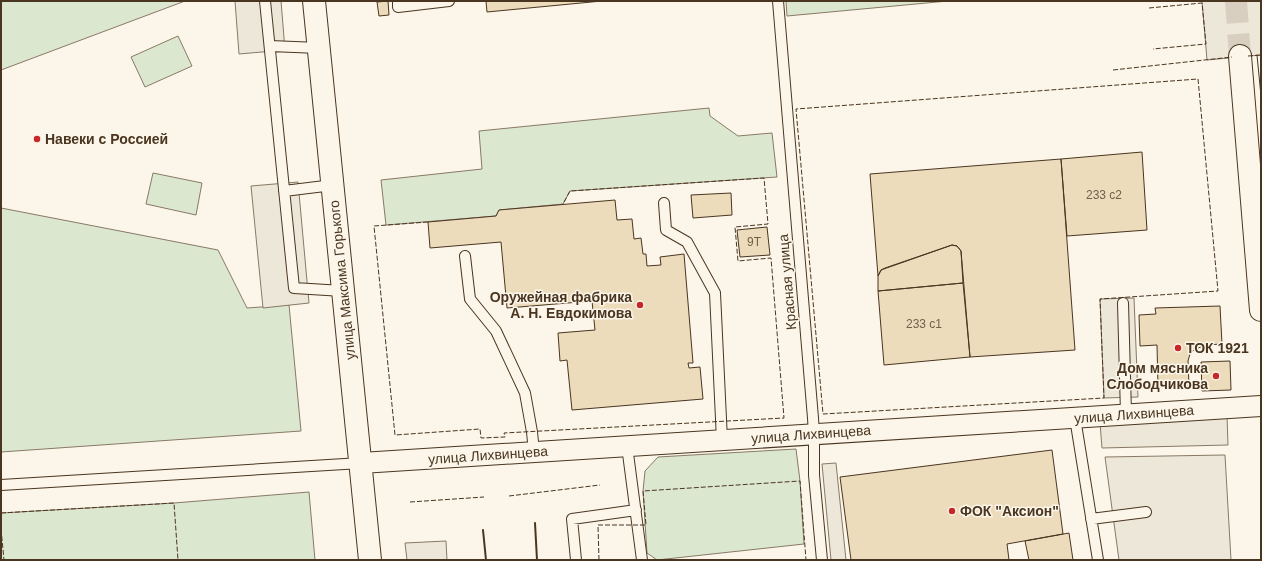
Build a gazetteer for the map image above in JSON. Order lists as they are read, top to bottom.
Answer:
{
  "streets": {
    "main road": ["улица Максима Горького"],
    "street": ["улица Лихвинцева"],
    "lane": ["Красная улица"]
  },
  "crossings": [
    ["улица Максима Горького", "улица Лихвинцева"],
    ["Красная улица", "улица Лихвинцева"]
  ],
  "places": [
    "Навеки с Россией",
    "Оружейная фабрика А. Н. Евдокимова",
    "ТОК 1921",
    "Дом мясника Слободчикова",
    "ФОК \"Аксион\""
  ],
  "house_numbers": ["233 с2", "9Т", "233 с1"]
}
